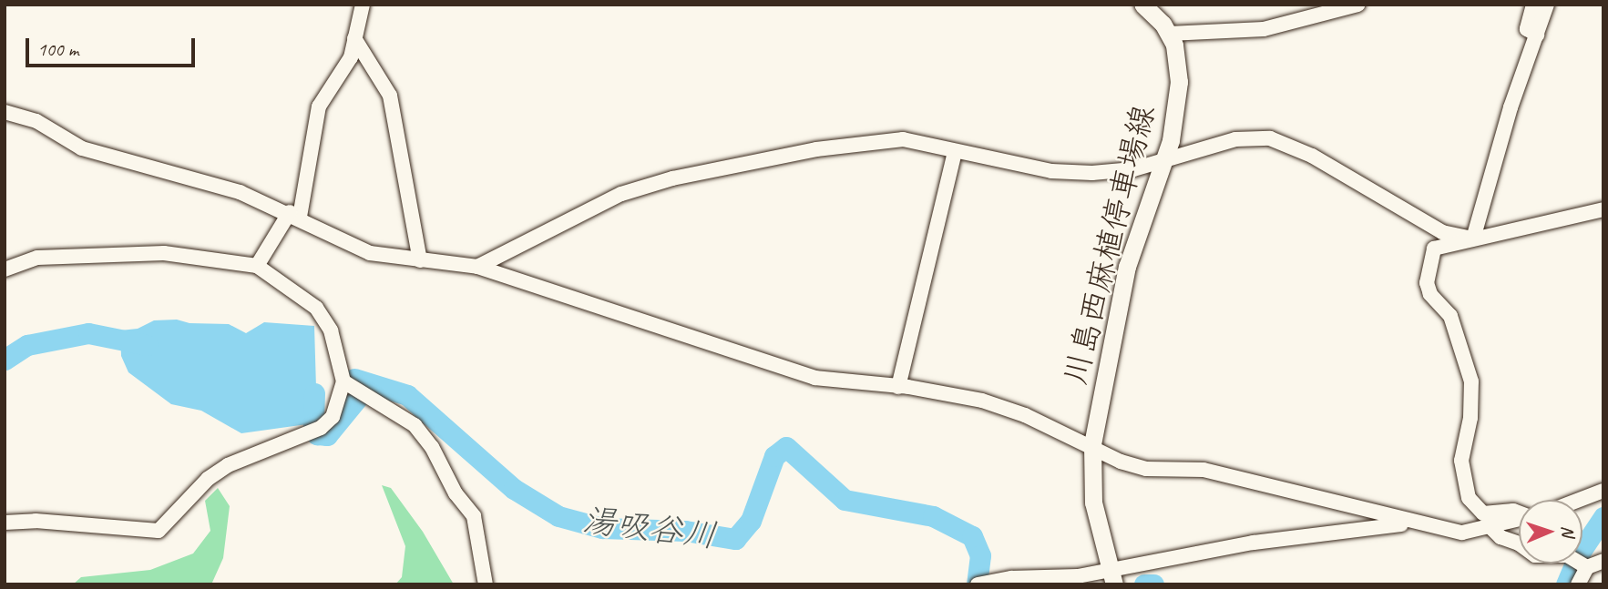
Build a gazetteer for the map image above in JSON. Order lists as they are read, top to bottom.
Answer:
{
  "streets": {
    "main road": ["川島西麻植停車場線"]
  },
  "water": ["湯吸谷川"],
  "scale_bar": "100 m",
  "north": "right"
}
